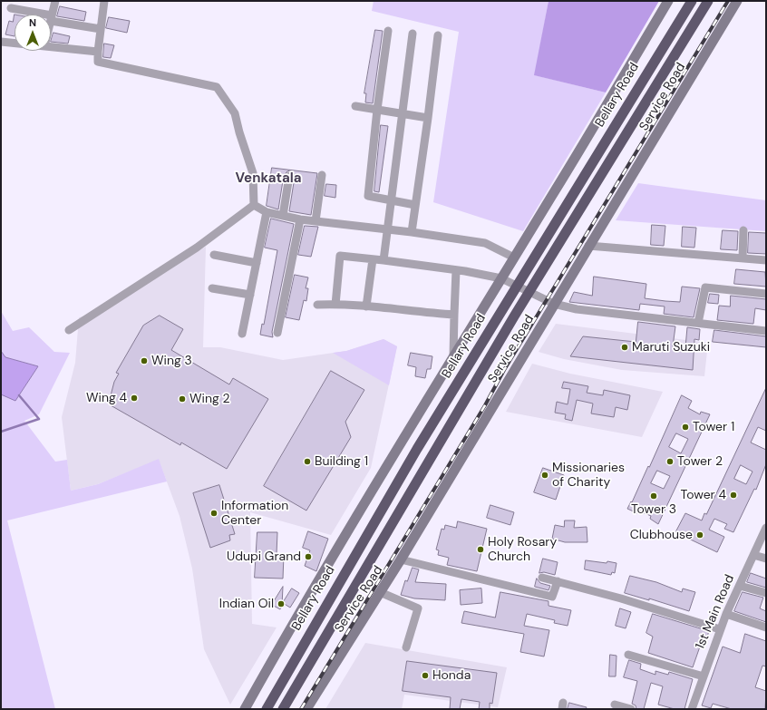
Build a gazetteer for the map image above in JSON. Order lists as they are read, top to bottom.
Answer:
{
  "streets": {
    "highway": ["Bellary Road"],
    "main road": ["Service Road"],
    "street": ["1st Main Road"]
  },
  "districts": ["Venkatala"],
  "places": [
    "Maruti Suzuki",
    "Wing 3",
    "Wing 4",
    "Wing 2",
    "Tower 1",
    "Building 1",
    "Tower 2",
    "Missionaries of Charity",
    "Tower 4",
    "Tower 3",
    "Information Center",
    "Clubhouse",
    "Holy Rosary Church",
    "Udupi Grand",
    "Indian Oil",
    "Honda"
  ],
  "north": "top"
}
